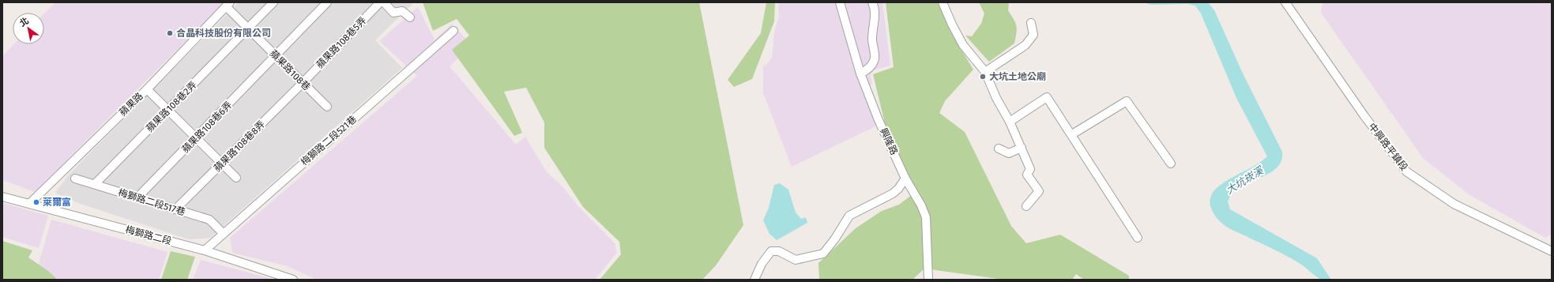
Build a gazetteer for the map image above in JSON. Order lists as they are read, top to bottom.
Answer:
{
  "streets": {
    "street": [
      "蘋果路108巷5弄",
      "蘋果路108巷",
      "蘋果路",
      "蘋果路108巷2弄",
      "蘋果路108巷6弄",
      "梅獅路二段521巷",
      "興隆路",
      "蘋果路108巷8弄",
      "中興路平鎮段",
      "梅獅路二段517巷",
      "梅獅路二段"
    ]
  },
  "crossings": [
    ["蘋果路108巷5弄", "蘋果路108巷"],
    ["蘋果路108巷5弄", "蘋果路108巷8弄"],
    ["蘋果路108巷", "蘋果路"],
    ["蘋果路108巷", "蘋果路108巷2弄"],
    ["蘋果路108巷", "蘋果路108巷6弄"],
    ["蘋果路108巷", "蘋果路108巷8弄"],
    ["蘋果路", "梅獅路二段"],
    ["蘋果路108巷2弄", "梅獅路二段517巷"],
    ["蘋果路108巷6弄", "梅獅路二段517巷"],
    ["梅獅路二段521巷", "梅獅路二段517巷"],
    ["梅獅路二段521巷", "梅獅路二段"],
    ["蘋果路108巷8弄", "梅獅路二段517巷"]
  ],
  "water": ["大坑崁溪"],
  "places": ["合晶科技股份有限公司", "大坑土地公廟", "萊爾富"],
  "north": "top left"
}
